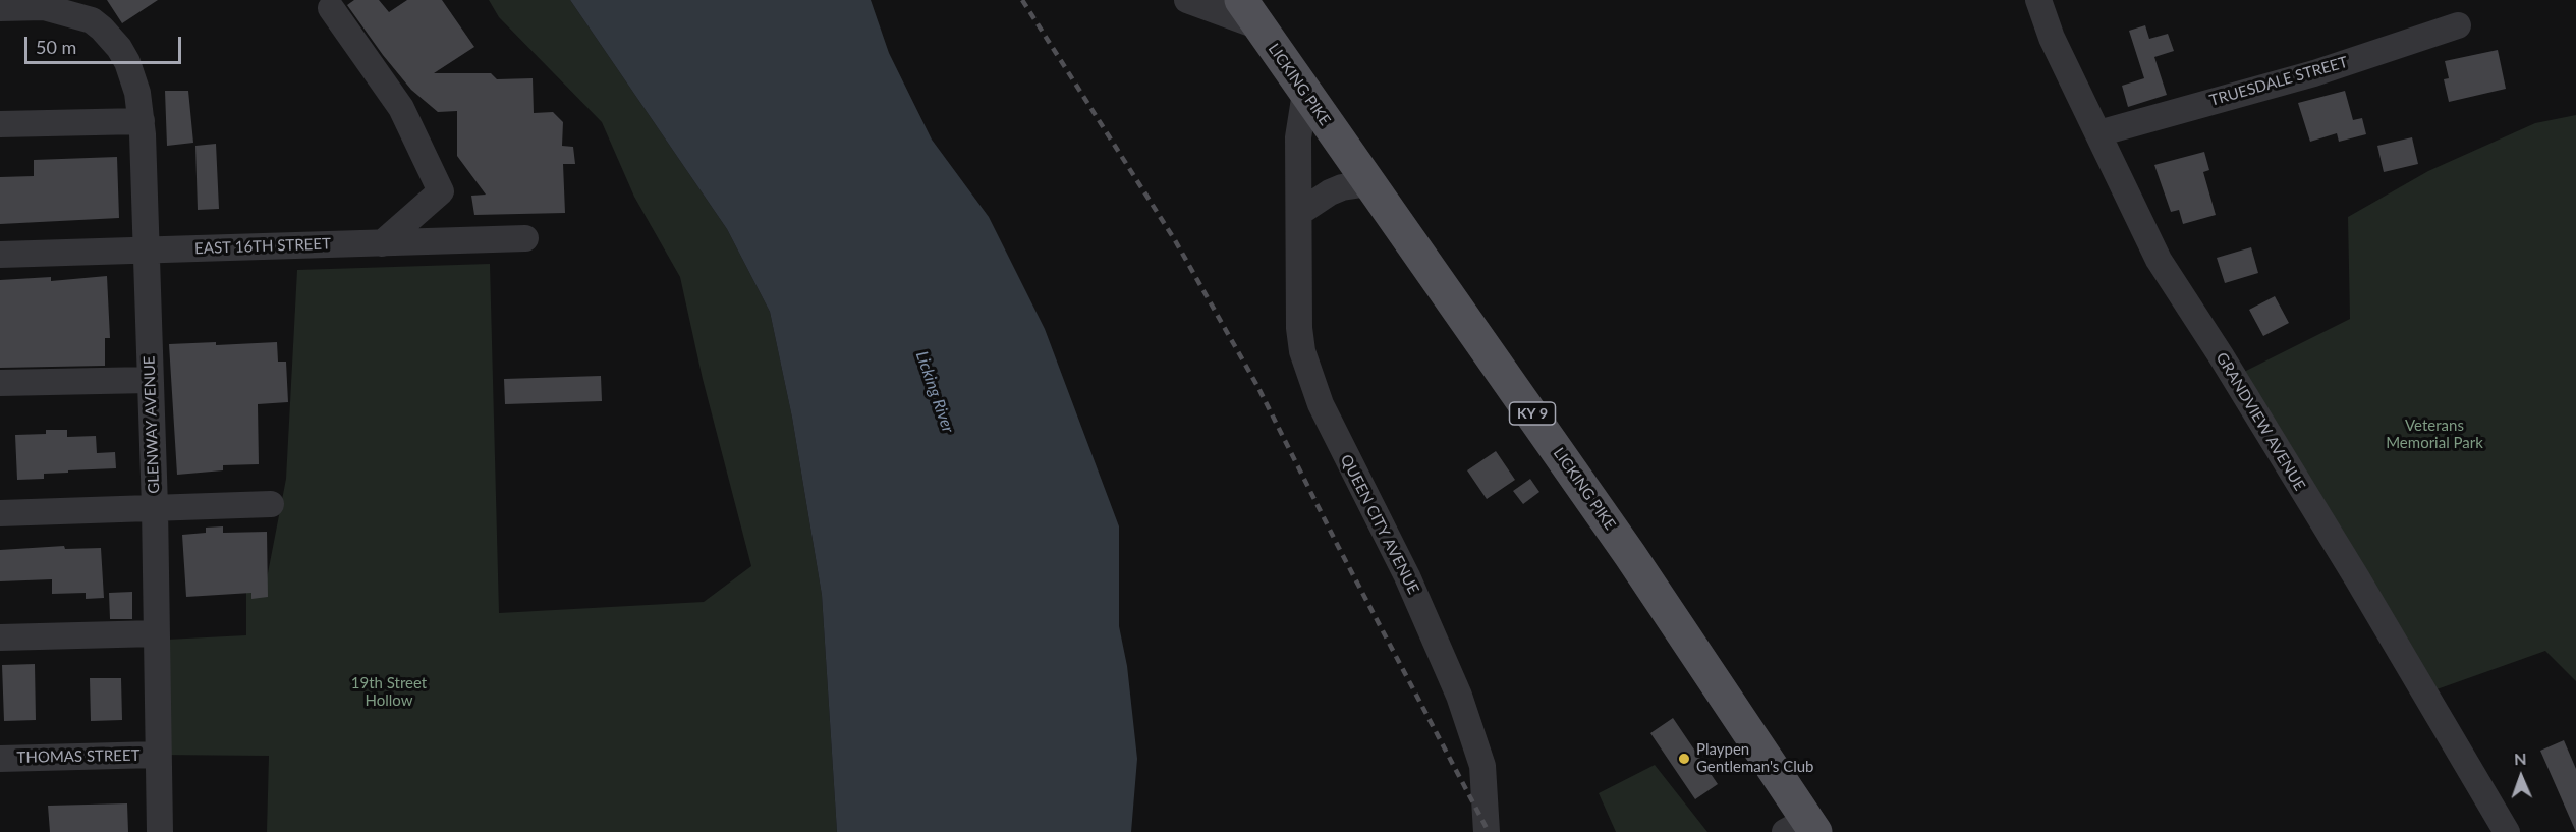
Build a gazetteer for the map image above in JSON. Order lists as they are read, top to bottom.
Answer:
{
  "streets": {
    "main road": ["LICKING PIKE", "KY 9"],
    "street": [
      "TRUESDALE STREET",
      "EAST 16TH STREET",
      "GRANDVIEW AVENUE",
      "GLENWAY AVENUE",
      "QUEEN CITY AVENUE",
      "THOMAS STREET"
    ]
  },
  "crossings": [
    ["TRUESDALE STREET", "GRANDVIEW AVENUE"],
    ["LICKING PIKE", "QUEEN CITY AVENUE"],
    ["EAST 16TH STREET", "GLENWAY AVENUE"],
    ["GLENWAY AVENUE", "THOMAS STREET"]
  ],
  "water": ["Licking River"],
  "parks": ["Veterans Memorial Park", "19th Street Hollow"],
  "places": ["Playpen Gentleman's Club"],
  "scale_bar": "50 m",
  "north": "top"
}
